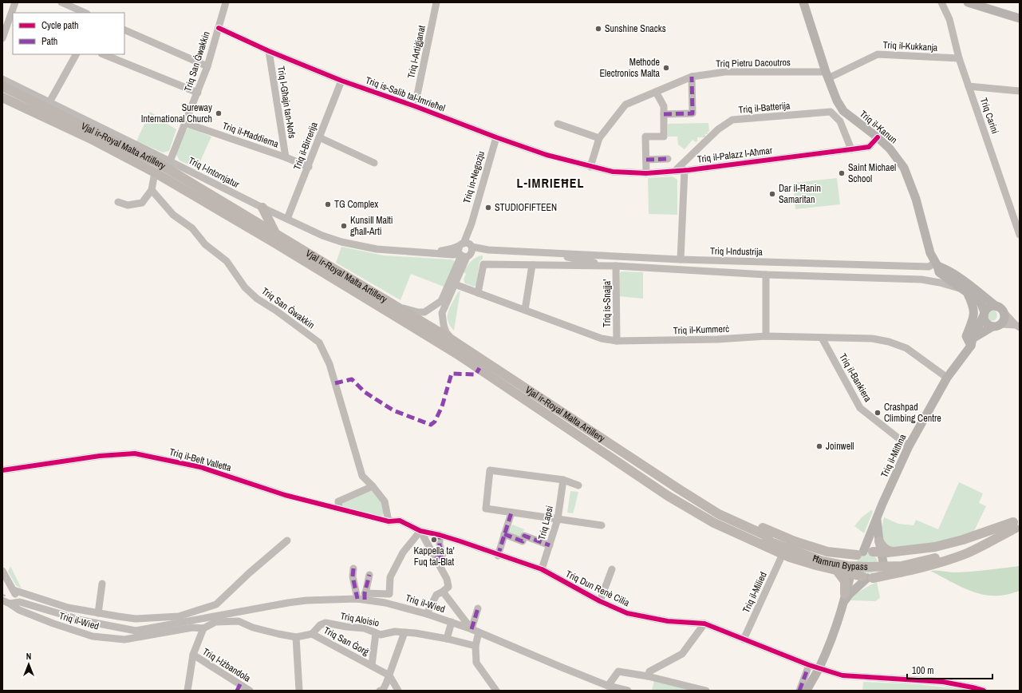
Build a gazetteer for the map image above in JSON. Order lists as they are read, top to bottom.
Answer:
{
  "streets": {
    "highway": ["Vjal ir-Royal Malta Artillery", "Ħamrun Bypass"],
    "main road": ["Triq il-Kanun", "Triq il-Mitħna"],
    "street": [
      "Triq il-Kukkanja",
      "Triq l-Artiġjanat",
      "Triq San Ġwakkin",
      "Triq Pietru Dacoutros",
      "Triq is-Salib tal-Imrieħel",
      "Triq l-Għajn tan-Nofs",
      "Triq il-Batterija",
      "Triq Carini",
      "Triq il-Ħaddiema",
      "Triq il-Birrerija",
      "Triq il-Palazz l-Aħmar",
      "Triq l-Intornjatur",
      "Triq in-Negozju",
      "Triq l-Industrija",
      "Triq is-Snajja'",
      "Triq il-Kummerċ",
      "Triq il-Bankiera",
      "Triq il-Belt Valletta",
      "Triq Lapsi",
      "Triq Dun Renè Cilia",
      "Triq il-Milied",
      "Triq il-Wied",
      "Triq Aloisio",
      "Triq San Ġorġ",
      "Triq l-Iżbandola"
    ]
  },
  "crossings": [
    ["Triq il-Kukkanja", "Triq Pietru Dacoutros"],
    ["Triq il-Kukkanja", "Triq Carini"],
    ["Triq il-Kukkanja", "Triq il-Kanun"],
    ["Triq l-Artiġjanat", "Triq is-Salib tal-Imrieħel"],
    ["Triq San Ġwakkin", "Triq is-Salib tal-Imrieħel"],
    ["Triq San Ġwakkin", "Triq il-Ħaddiema"],
    ["Triq San Ġwakkin", "Triq l-Intornjatur"],
    ["Triq San Ġwakkin", "Triq il-Belt Valletta"],
    ["Triq San Ġwakkin", "Triq Dun Renè Cilia"],
    ["Triq Pietru Dacoutros", "Triq is-Salib tal-Imrieħel"],
    ["Triq Pietru Dacoutros", "Triq il-Kanun"],
    ["Triq Pietru Dacoutros", "Triq il-Palazz l-Aħmar"],
    ["Triq is-Salib tal-Imrieħel", "Triq l-Għajn tan-Nofs"],
    ["Triq is-Salib tal-Imrieħel", "Triq il-Birrerija"],
    ["Triq is-Salib tal-Imrieħel", "Triq il-Palazz l-Aħmar"],
    ["Triq is-Salib tal-Imrieħel", "Triq in-Negozju"],
    ["Triq l-Għajn tan-Nofs", "Triq il-Ħaddiema"],
    ["Triq il-Batterija", "Triq il-Palazz l-Aħmar"],
    ["Triq il-Kanun", "Triq il-Palazz l-Aħmar"],
    ["Triq il-Kanun", "Triq l-Industrija"],
    ["Triq il-Kanun", "Triq il-Mitħna"],
    ["Triq il-Ħaddiema", "Triq il-Birrerija"],
    ["Vjal ir-Royal Malta Artillery", "Ħamrun Bypass"],
    ["Triq il-Birrerija", "Triq l-Intornjatur"],
    ["Triq l-Intornjatur", "Triq in-Negozju"],
    ["Triq l-Intornjatur", "Triq l-Industrija"],
    ["Triq in-Negozju", "Triq l-Industrija"],
    ["Triq l-Industrija", "Triq is-Snajja'"],
    ["Triq l-Industrija", "Triq il-Kummerċ"],
    ["Triq is-Snajja'", "Triq il-Kummerċ"],
    ["Triq il-Kummerċ", "Triq il-Bankiera"],
    ["Triq il-Kummerċ", "Triq il-Mitħna"],
    ["Triq il-Bankiera", "Triq il-Mitħna"],
    ["Triq il-Mitħna", "Triq Dun Renè Cilia"],
    ["Triq il-Belt Valletta", "Triq Dun Renè Cilia"],
    ["Triq Lapsi", "Triq Dun Renè Cilia"],
    ["Triq Dun Renè Cilia", "Triq il-Milied"],
    ["Triq il-Wied", "Triq San Ġorġ"],
    ["Triq Aloisio", "Triq San Ġorġ"]
  ],
  "districts": ["L-IMRIEĦEL"],
  "places": [
    "Sunshine Snacks",
    "Methode Electronics Malta",
    "Sureway International Church",
    "Saint Michael School",
    "Dar il-Ħanin Samaritan",
    "TG Complex",
    "STUDIOFIFTEEN",
    "Kunsill Malti għall-Arti",
    "Crashpad Climbing Centre",
    "Joinwell",
    "Kappella ta' Fuq tal-Blat"
  ],
  "legend": ["Cycle path", "Path"],
  "scale_bar": "100 m",
  "north": "top"
}
